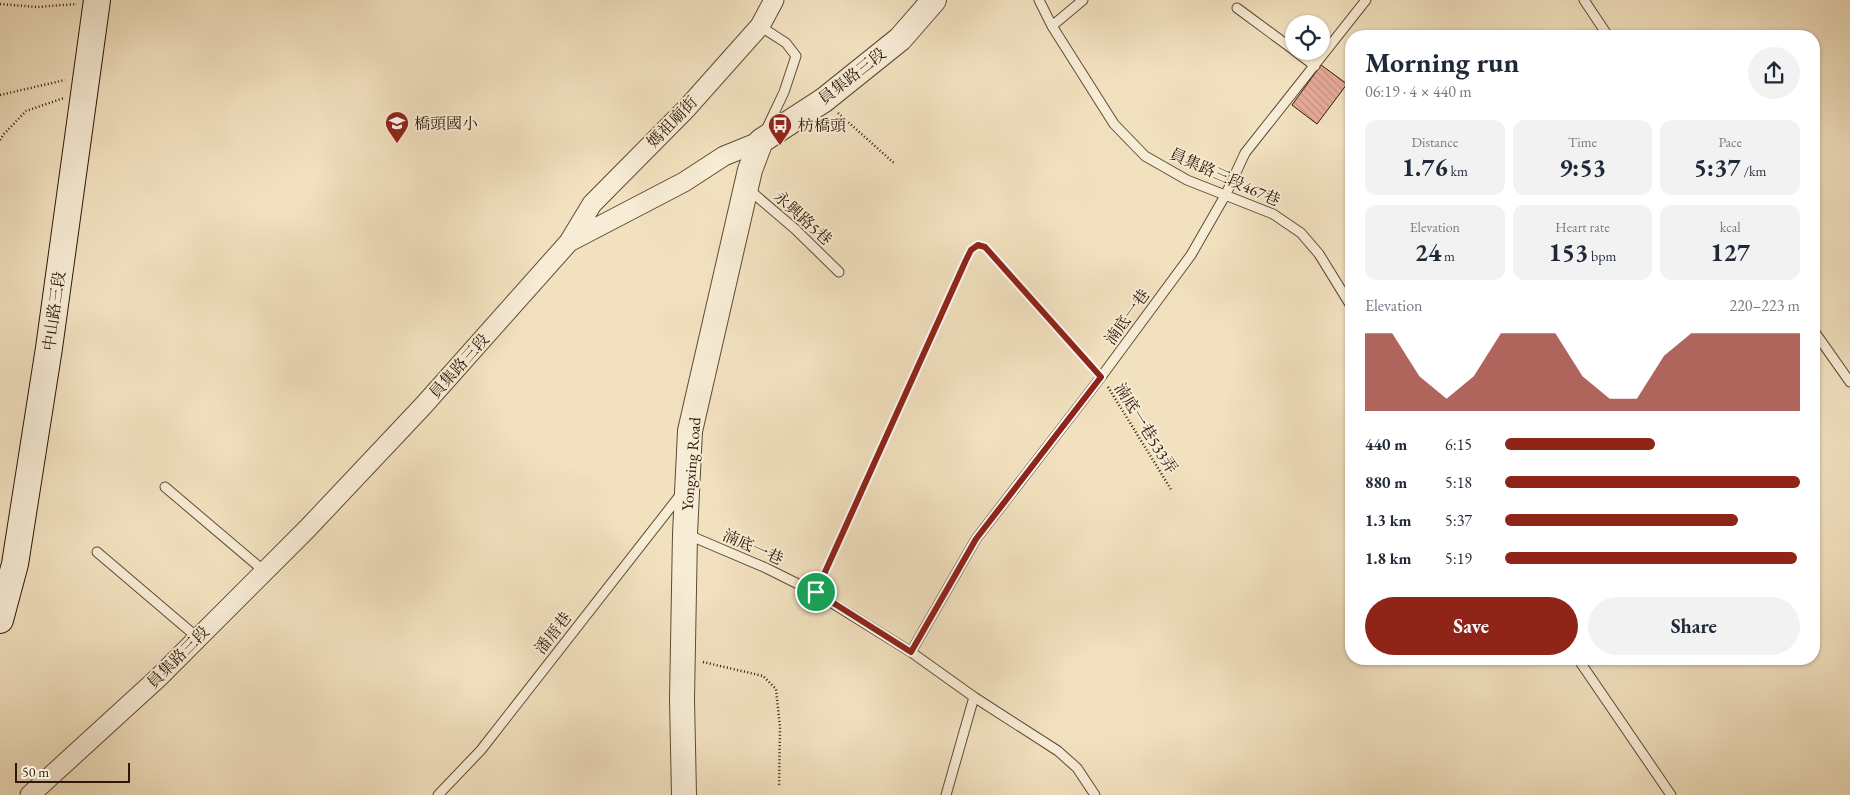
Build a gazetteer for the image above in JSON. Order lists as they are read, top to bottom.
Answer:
{
  "streets": {
    "main road": ["中山路三段"],
    "street": ["員集路三段", "媽祖廟街", "Yongxing Road"],
    "lane": [
      "員集路三段467巷",
      "永興路5巷",
      "湳底一巷",
      "潘厝巷"
    ],
    "path": ["湳底一巷533弄"]
  },
  "crossings": [
    ["員集路三段", "媽祖廟街"],
    ["員集路三段", "Yongxing Road"],
    ["員集路三段467巷", "湳底一巷"],
    ["永興路5巷", "Yongxing Road"],
    ["湳底一巷", "湳底一巷533弄"],
    ["湳底一巷", "Yongxing Road"],
    ["Yongxing Road", "潘厝巷"]
  ],
  "places": {
    "school or university": ["橋頭國小"],
    "bus stop": ["枋橋頭"]
  },
  "scale_bar": "50 m",
  "page": {
    "heading": ["Morning run", "06:19 · 4 × 440 m"],
    "stats": [
      ["Distance", "1.76 km"],
      ["Time", "9:53"],
      ["Pace", "5:37 /km"],
      ["Elevation", "24 m"],
      ["Heart rate", "153 bpm"],
      ["kcal", "127"]
    ],
    "chart": ["Elevation", "220–223 m"],
    "list": [
      {
        "name": "440 m",
        "note": "6:15"
      },
      {
        "name": "880 m",
        "note": "5:18"
      },
      {
        "name": "1.3 km",
        "note": "5:37"
      },
      {
        "name": "1.8 km",
        "note": "5:19"
      }
    ],
    "buttons": ["Save", "Share"],
    "scale": "50 m"
  }
}
